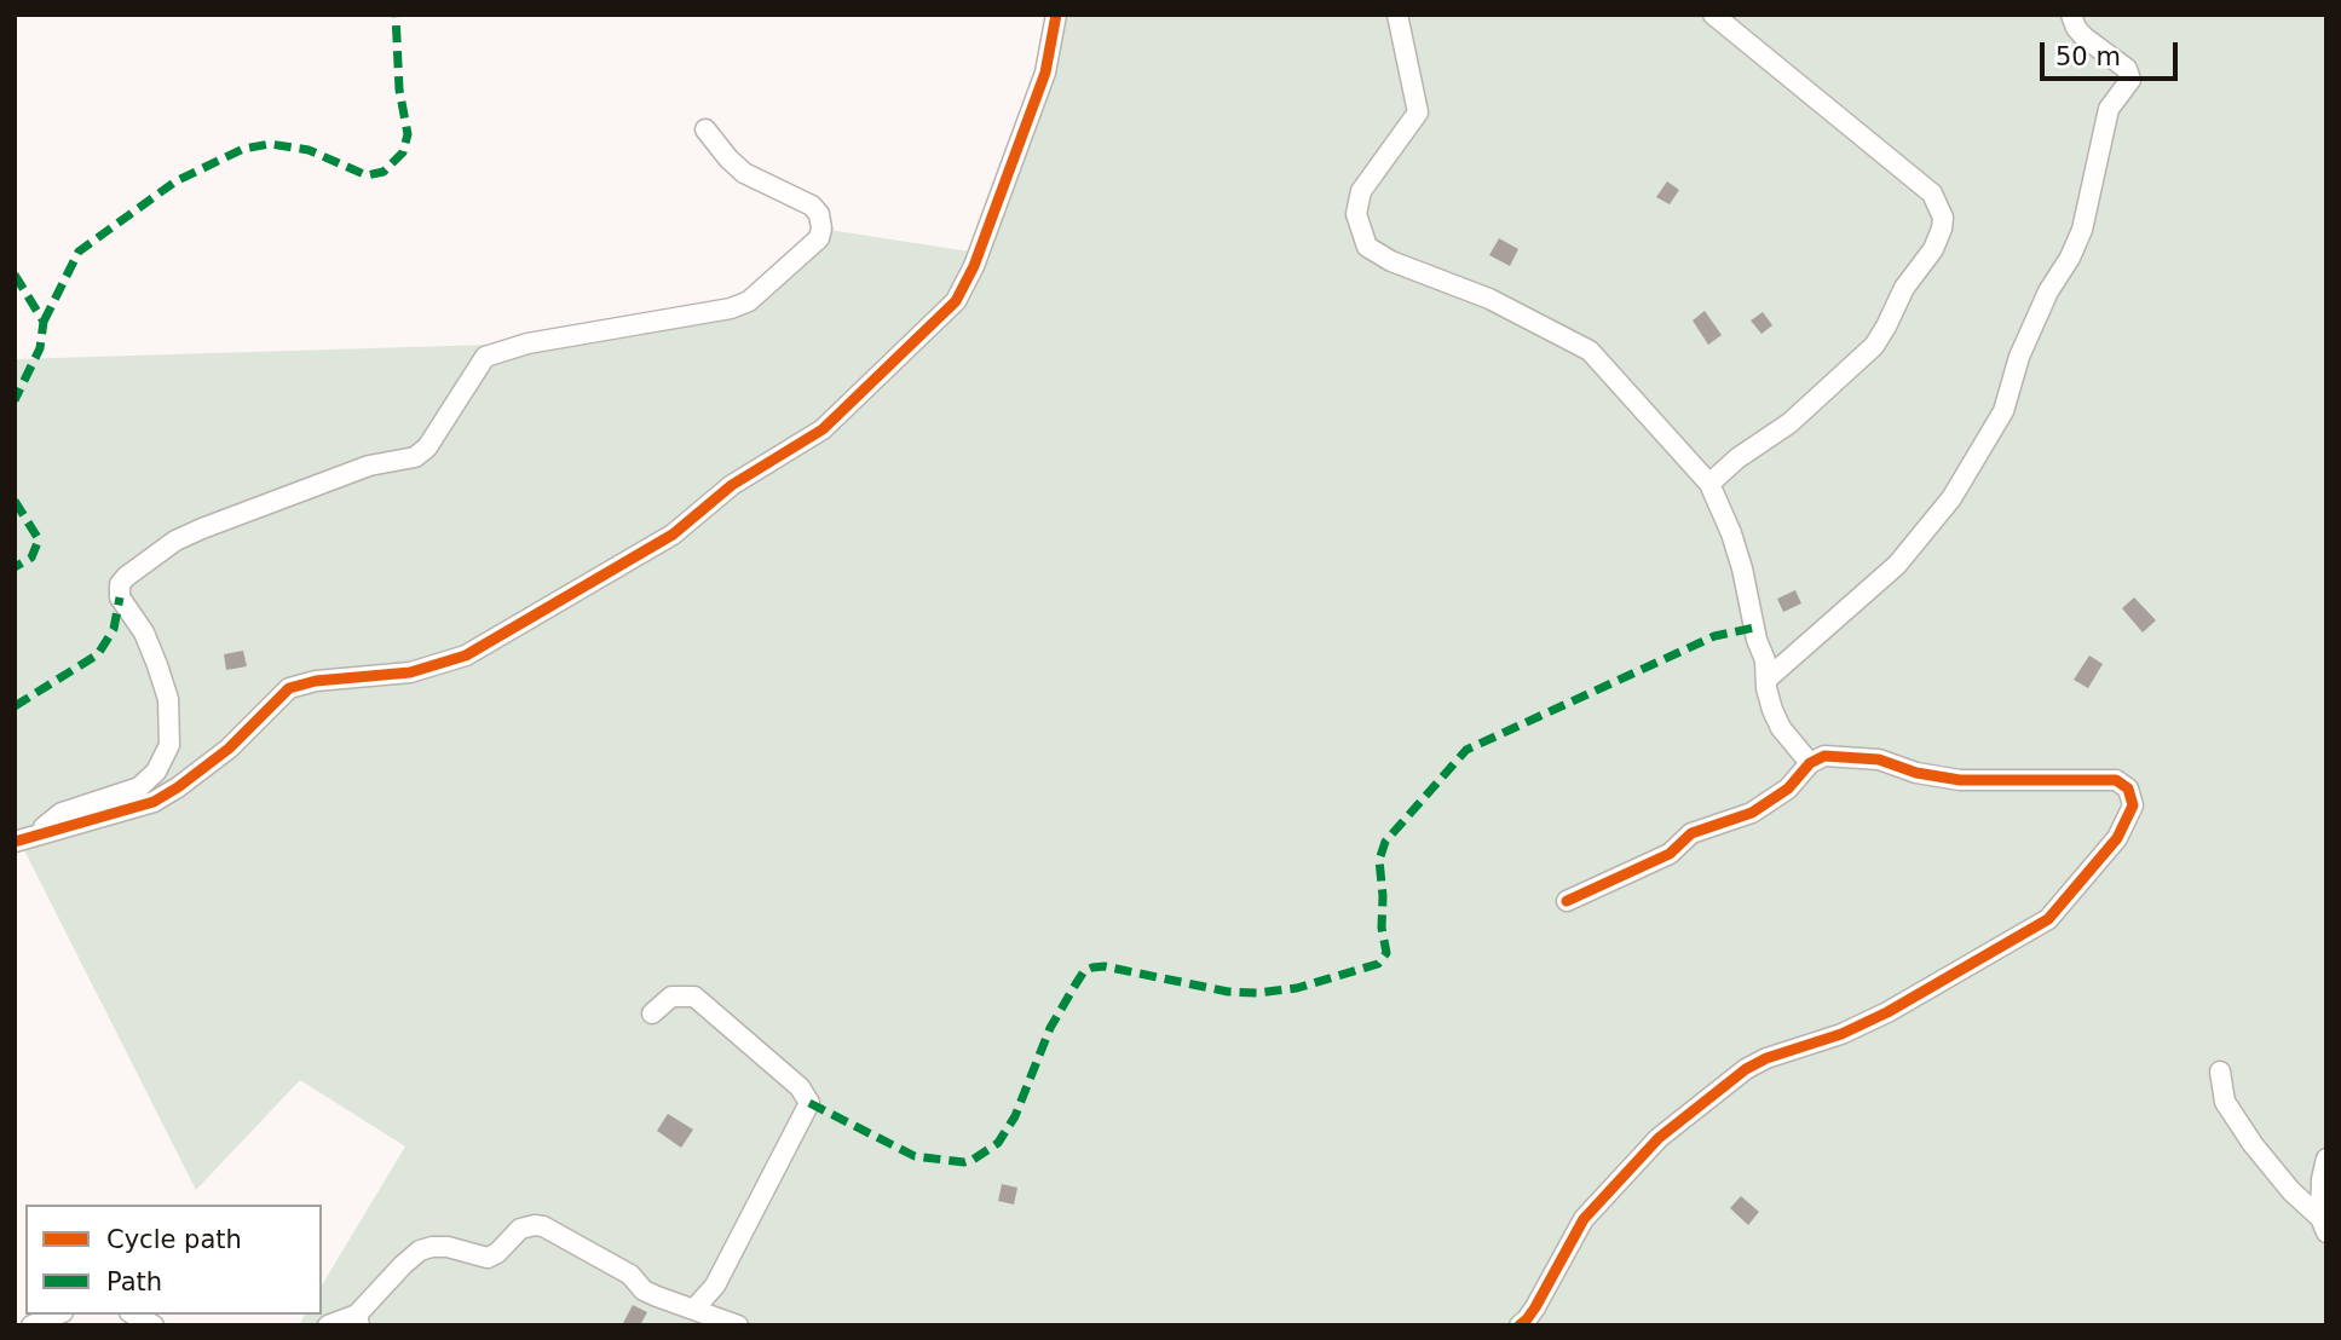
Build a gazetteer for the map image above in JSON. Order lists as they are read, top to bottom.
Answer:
{
  "legend": ["Cycle path", "Path"],
  "scale_bar": "50 m"
}
